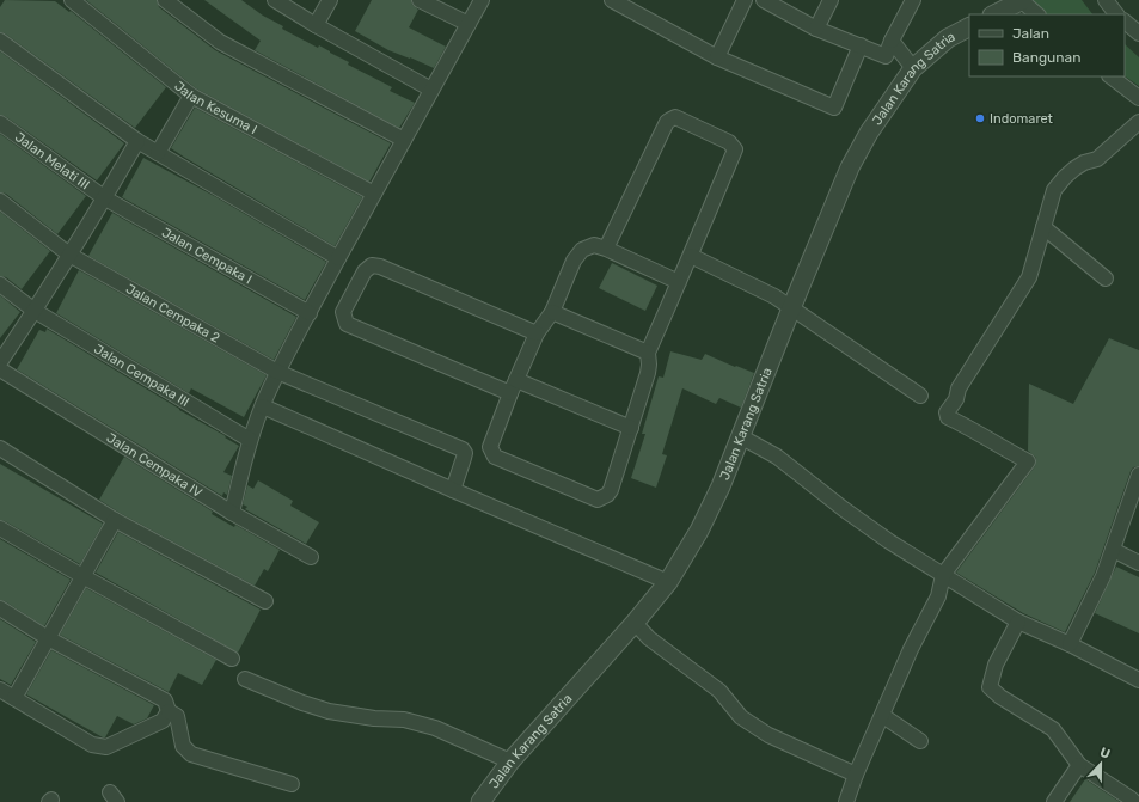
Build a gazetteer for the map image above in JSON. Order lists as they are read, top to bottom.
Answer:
{
  "streets": {
    "street": [
      "Jalan Karang Satria",
      "Jalan Kesuma I",
      "Jalan Melati III",
      "Jalan Cempaka I",
      "Jalan Cempaka 2",
      "Jalan Cempaka III",
      "Jalan Cempaka IV"
    ]
  },
  "crossings": [
    ["Jalan Melati III", "Jalan Cempaka I"]
  ],
  "places": ["Indomaret"],
  "legend": ["Jalan", "Bangunan"],
  "north": "top"
}
